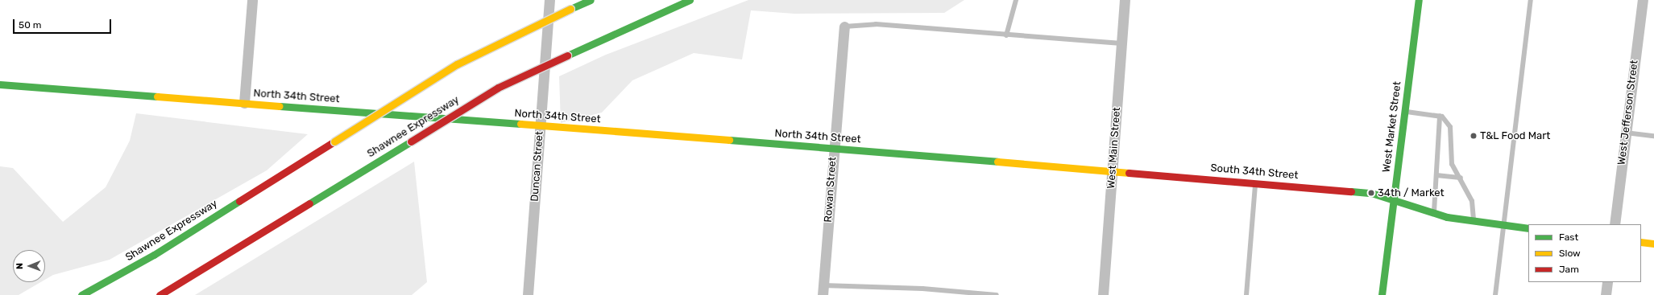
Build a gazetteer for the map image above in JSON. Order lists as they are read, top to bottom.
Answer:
{
  "streets": {
    "main road": [
      "North 34th Street",
      "Shawnee Expressway",
      "West Market Street",
      "South 34th Street"
    ],
    "street": [
      "West Jefferson Street",
      "West Main Street",
      "Duncan Street",
      "Rowan Street"
    ]
  },
  "crossings": [
    ["North 34th Street", "West Main Street"],
    ["North 34th Street", "Duncan Street"],
    ["North 34th Street", "South 34th Street"],
    ["North 34th Street", "Rowan Street"],
    ["West Market Street", "South 34th Street"],
    ["West Main Street", "South 34th Street"]
  ],
  "places": ["T&L Food Mart", "34th / Market"],
  "legend": ["Fast", "Slow", "Jam"],
  "scale_bar": "50 m",
  "north": "left"
}
